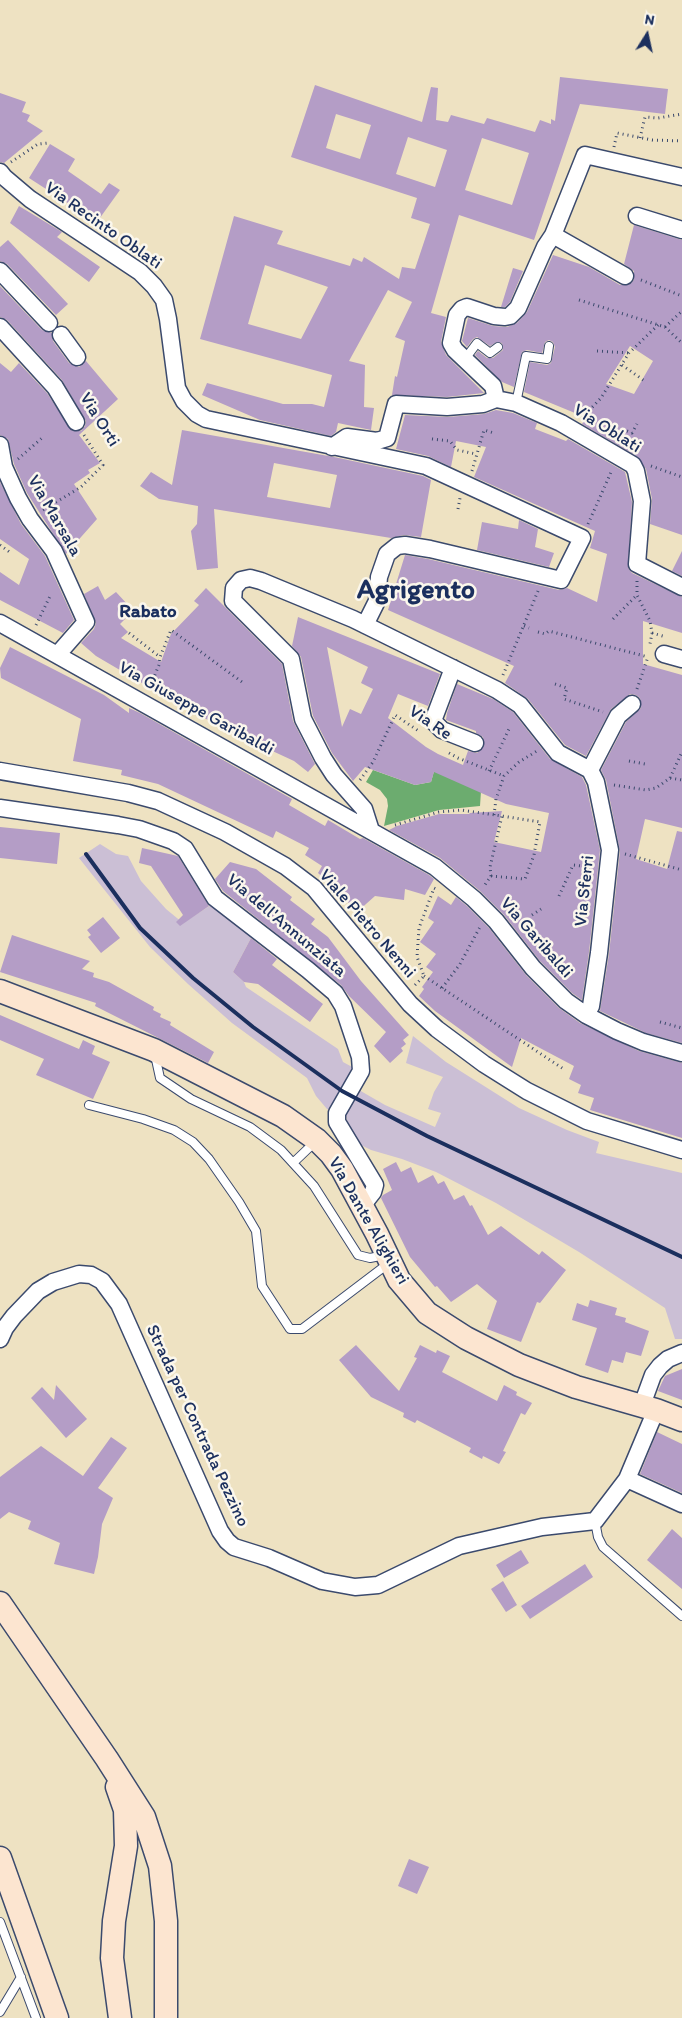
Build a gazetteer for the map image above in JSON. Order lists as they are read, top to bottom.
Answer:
{
  "streets": {
    "main road": ["Via Dante Alighieri"],
    "street": [
      "Via Recinto Oblati",
      "Via Orti",
      "Via Oblati",
      "Via Marsala",
      "Via Giuseppe Garibaldi",
      "Via Sferri",
      "Viale Pietro Nenni",
      "Via dell'Annunziata",
      "Via Garibaldi",
      "Strada per Contrada Pezzino"
    ],
    "path": ["Via Re"]
  },
  "crossings": [
    ["Via Recinto Oblati", "Via Oblati"],
    ["Via Orti", "Via Marsala"],
    ["Via Marsala", "Via Giuseppe Garibaldi"],
    ["Via Giuseppe Garibaldi", "Via Garibaldi"],
    ["Via Sferri", "Via Garibaldi"],
    ["Via dell'Annunziata", "Via Dante Alighieri"]
  ],
  "districts": ["Agrigento", "Rabato"],
  "north": "top"
}
